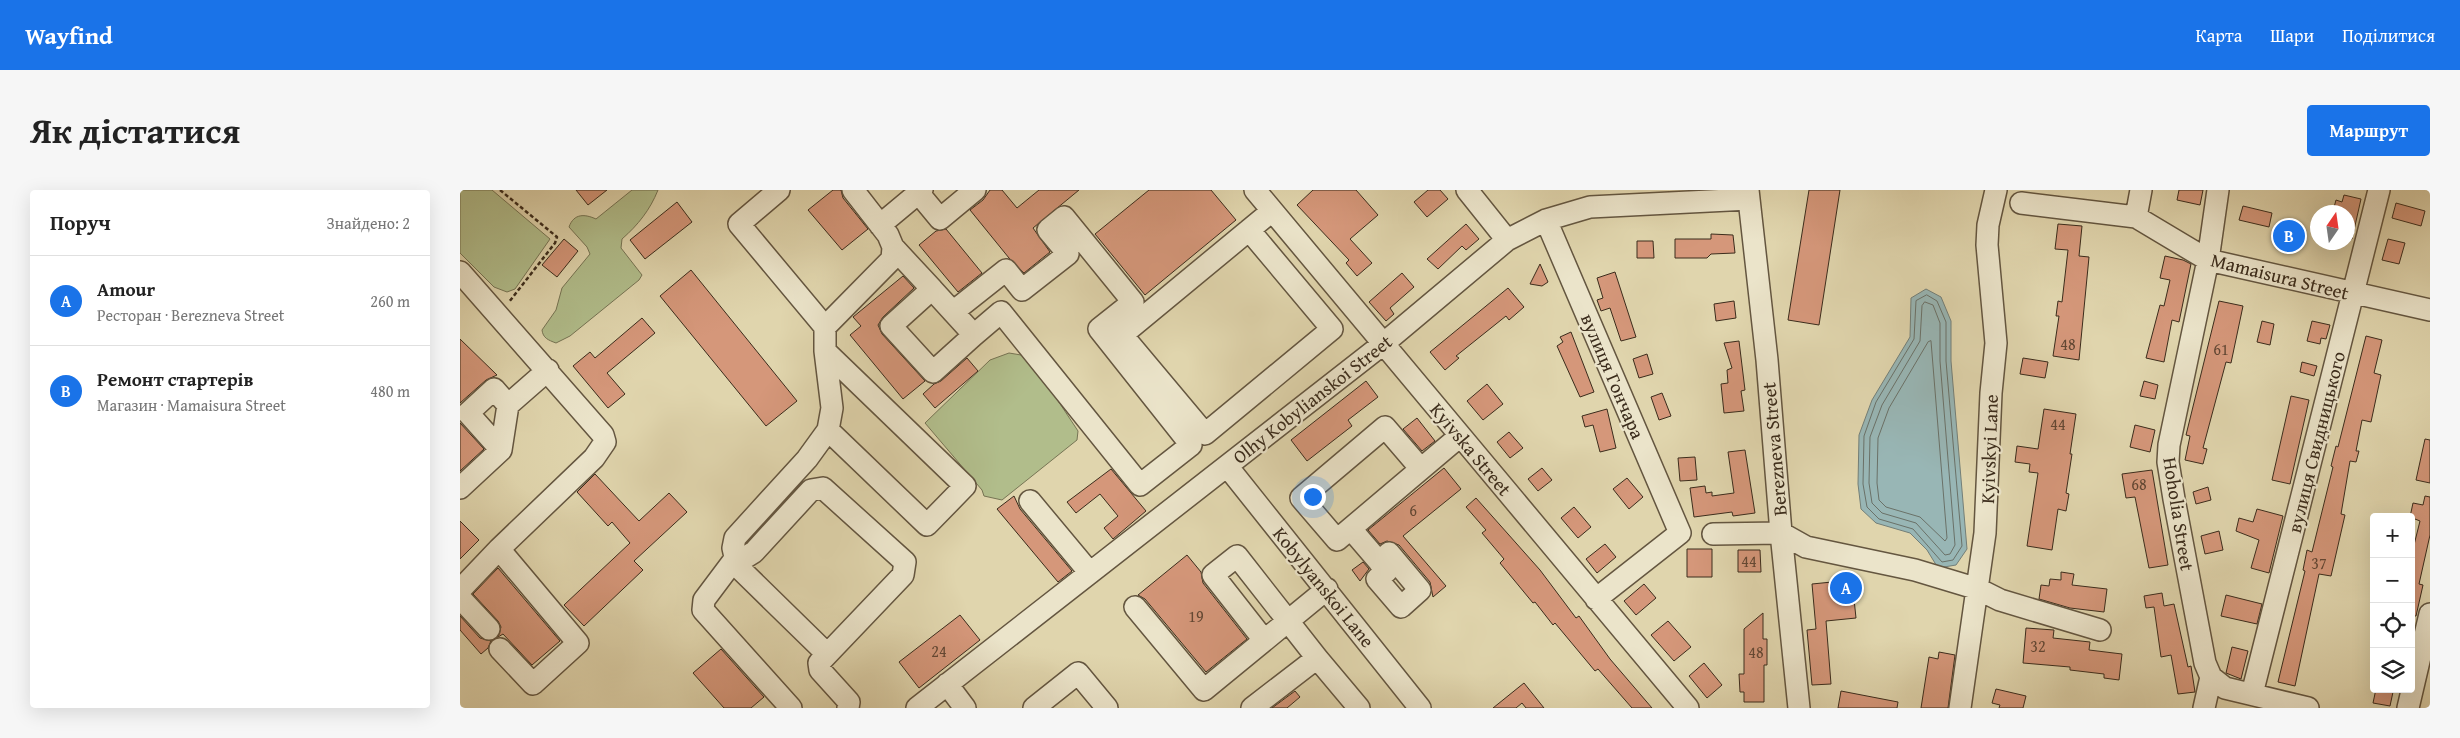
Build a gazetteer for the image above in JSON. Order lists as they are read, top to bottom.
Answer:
{
  "streets": {
    "street": [
      "Mamaisura Street",
      "вулиця Гончара",
      "Olhy Kobylianskoi Street",
      "вулиця Свидницького",
      "Kyivska Street",
      "Berezneva Street",
      "Kyivskyi Lane",
      "Hoholia Street",
      "Kobylyanskoi Lane"
    ]
  },
  "crossings": [
    ["Mamaisura Street", "вулиця Свидницького"],
    ["Mamaisura Street", "Hoholia Street"],
    ["вулиця Гончара", "Olhy Kobylianskoi Street"],
    ["вулиця Гончара", "Kyivska Street"],
    ["Olhy Kobylianskoi Street", "Kyivska Street"],
    ["Olhy Kobylianskoi Street", "Berezneva Street"],
    ["Olhy Kobylianskoi Street", "Kobylyanskoi Lane"]
  ],
  "house_numbers": [
    "48",
    "61",
    "44",
    "68",
    "6",
    "44",
    "37",
    "19",
    "32",
    "24",
    "48"
  ],
  "north": "top",
  "page": {
    "header": "Wayfind",
    "nav": ["Карта", "Шари", "Поділитися"],
    "title": "Як дістатися",
    "buttons": "Маршрут",
    "heading": ["Поруч", "Знайдено: 2"],
    "pins": ["B", "A"],
    "list": [
      {
        "mark": "A",
        "name": "Amour",
        "note": "Ресторан · Berezneva Street",
        "value": "260 m"
      },
      {
        "mark": "B",
        "name": "Ремонт стартерів",
        "note": "Магазин · Mamaisura Street",
        "value": "480 m"
      }
    ],
    "map_buttons": ["+", "−"]
  }
}
